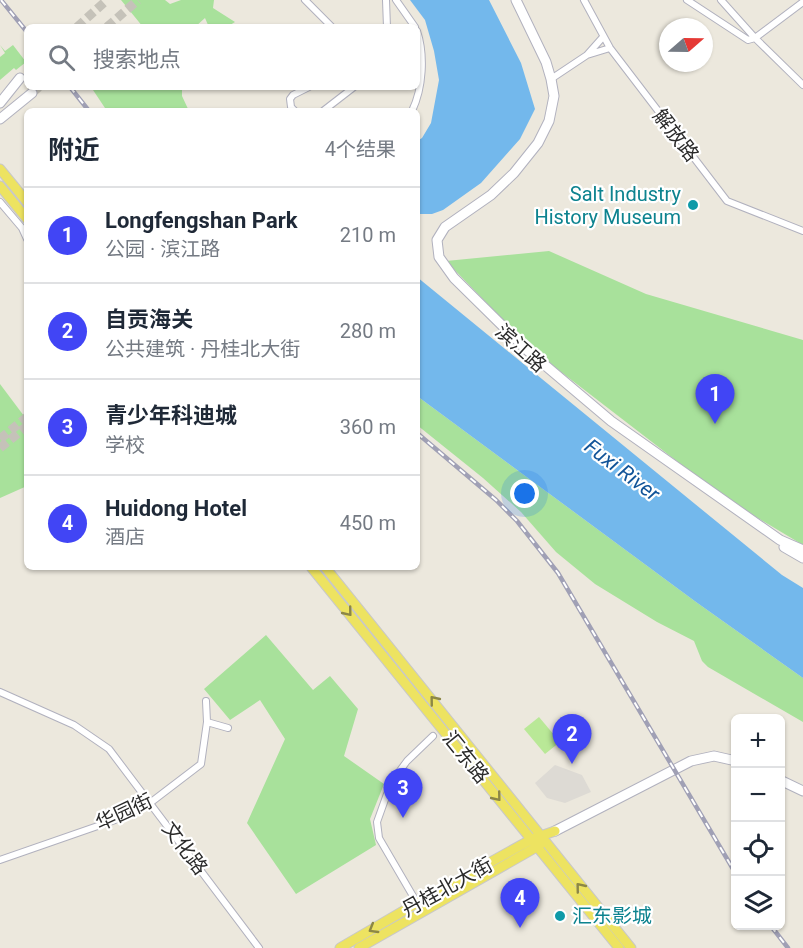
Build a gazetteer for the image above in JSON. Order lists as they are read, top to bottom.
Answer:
{
  "streets": {
    "main road": ["滨江路", "汇东路", "丹桂北大街"],
    "street": ["解放路", "华园街", "文化路"]
  },
  "crossings": [
    ["汇东路", "丹桂北大街"],
    ["华园街", "文化路"]
  ],
  "water": ["Fuxi River"],
  "places": ["Salt Industry History Museum", "汇东影城"],
  "north": "right",
  "page": {
    "search": "搜索地点",
    "heading": ["附近", "4个结果"],
    "list": [
      {
        "mark": "1",
        "name": "Longfengshan Park",
        "note": "公园 · 滨江路",
        "value": "210 m"
      },
      {
        "mark": "2",
        "name": "自贡海关",
        "note": "公共建筑 · 丹桂北大街",
        "value": "280 m"
      },
      {
        "mark": "3",
        "name": "青少年科迪城",
        "note": "学校",
        "value": "360 m"
      },
      {
        "mark": "4",
        "name": "Huidong Hotel",
        "note": "酒店",
        "value": "450 m"
      }
    ],
    "pins": [
      "1",
      "2",
      "3",
      "4"
    ],
    "map_buttons": ["+", "−"]
  }
}
